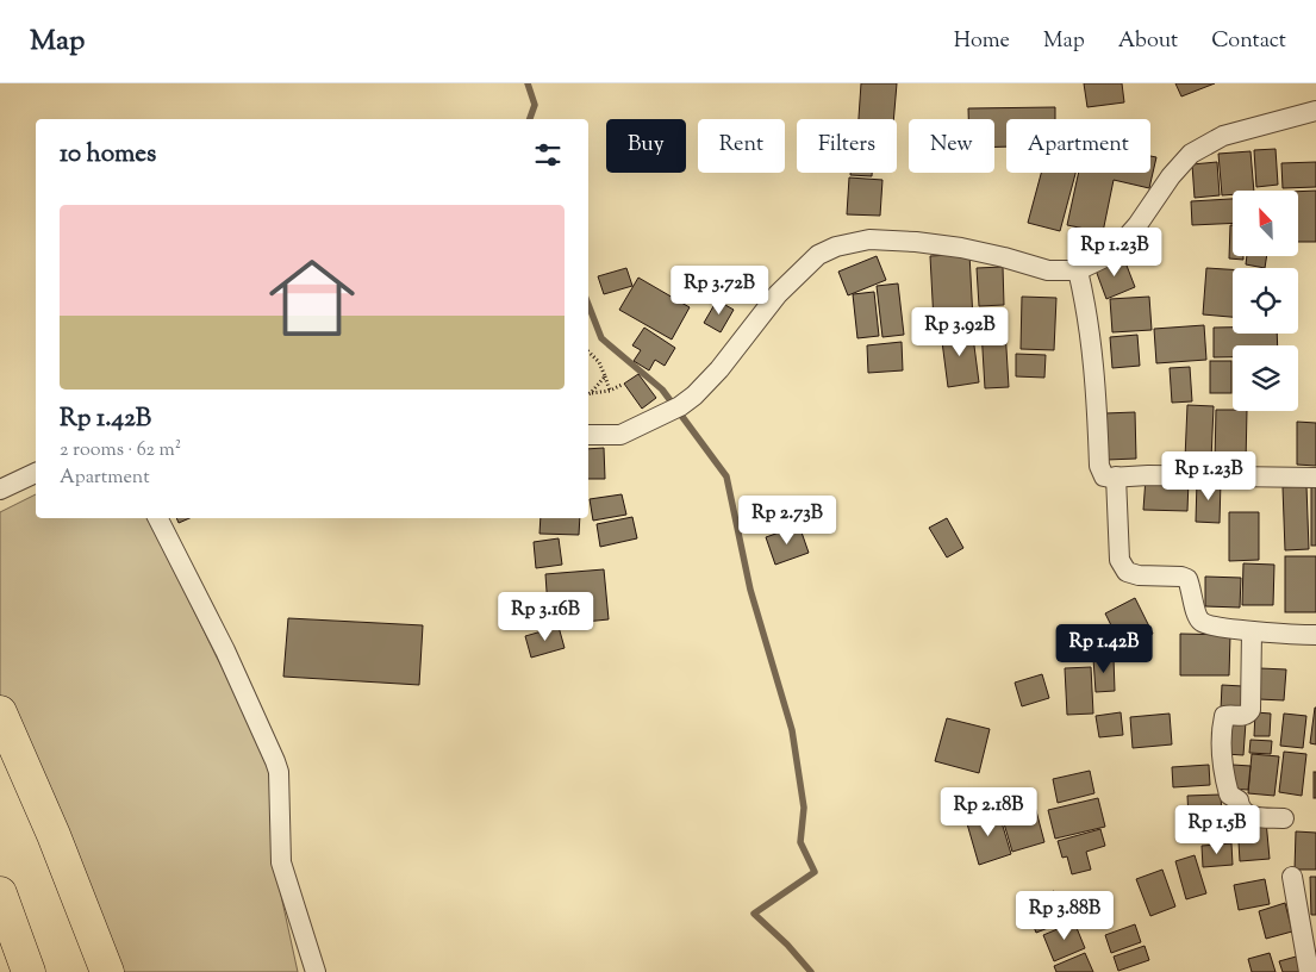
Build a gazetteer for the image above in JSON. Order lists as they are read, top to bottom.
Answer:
{
  "north": "top left",
  "page": {
    "header": "Map",
    "nav": [
      "Home",
      "Map",
      "About",
      "Contact"
    ],
    "chip": [
      "Buy",
      "Rent",
      "Filters",
      "New",
      "Apartment"
    ],
    "heading": "10 homes",
    "list": [
      {
        "name": "Rp 1.42B",
        "note": "2 rooms · 62 m² · Apartment"
      }
    ],
    "price": [
      "Rp 1.23B",
      "Rp 3.72B",
      "Rp 3.92B",
      "Rp 1.23B",
      "Rp 2.73B",
      "Rp 3.16B",
      "Rp 1.42B",
      "Rp 2.18B",
      "Rp 1.5B",
      "Rp 3.88B"
    ]
  }
}
